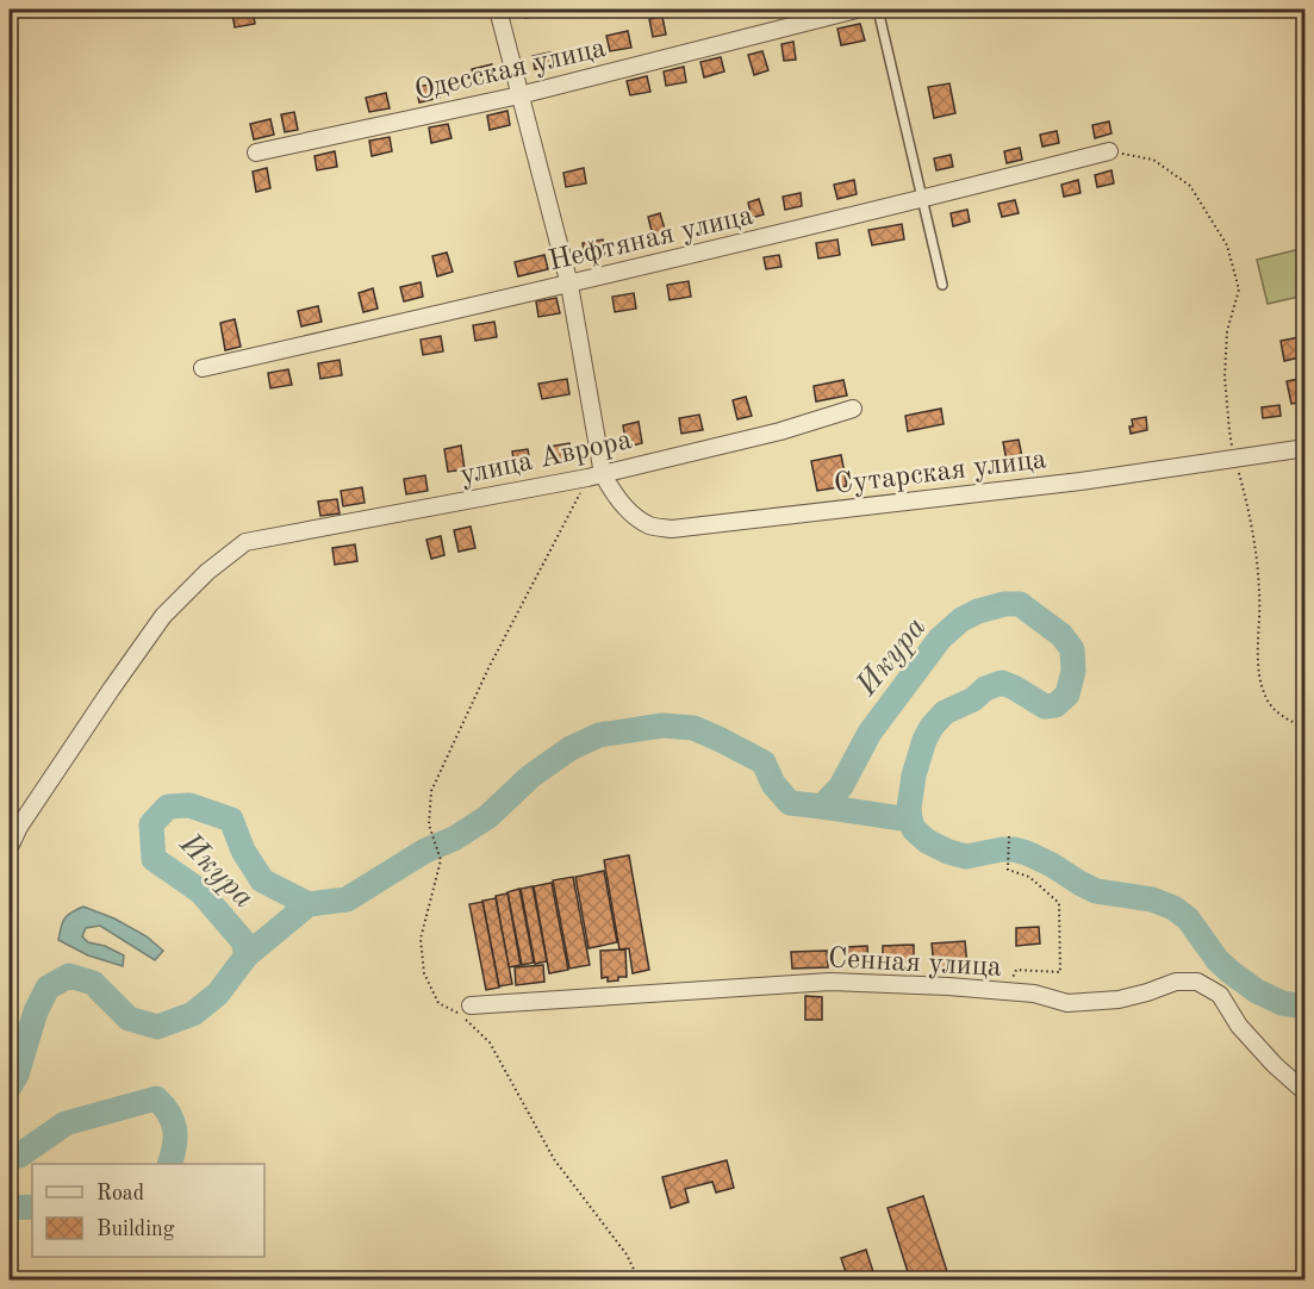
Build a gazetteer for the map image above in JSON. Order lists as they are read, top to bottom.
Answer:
{
  "streets": {
    "street": [
      "Одесская улица",
      "Нефтяная улица",
      "улица Аврора",
      "Сутарская улица",
      "Сенная улица"
    ]
  },
  "crossings": [
    ["улица Аврора", "Сутарская улица"]
  ],
  "water": ["Икура"],
  "legend": ["Road", "Building"]
}
